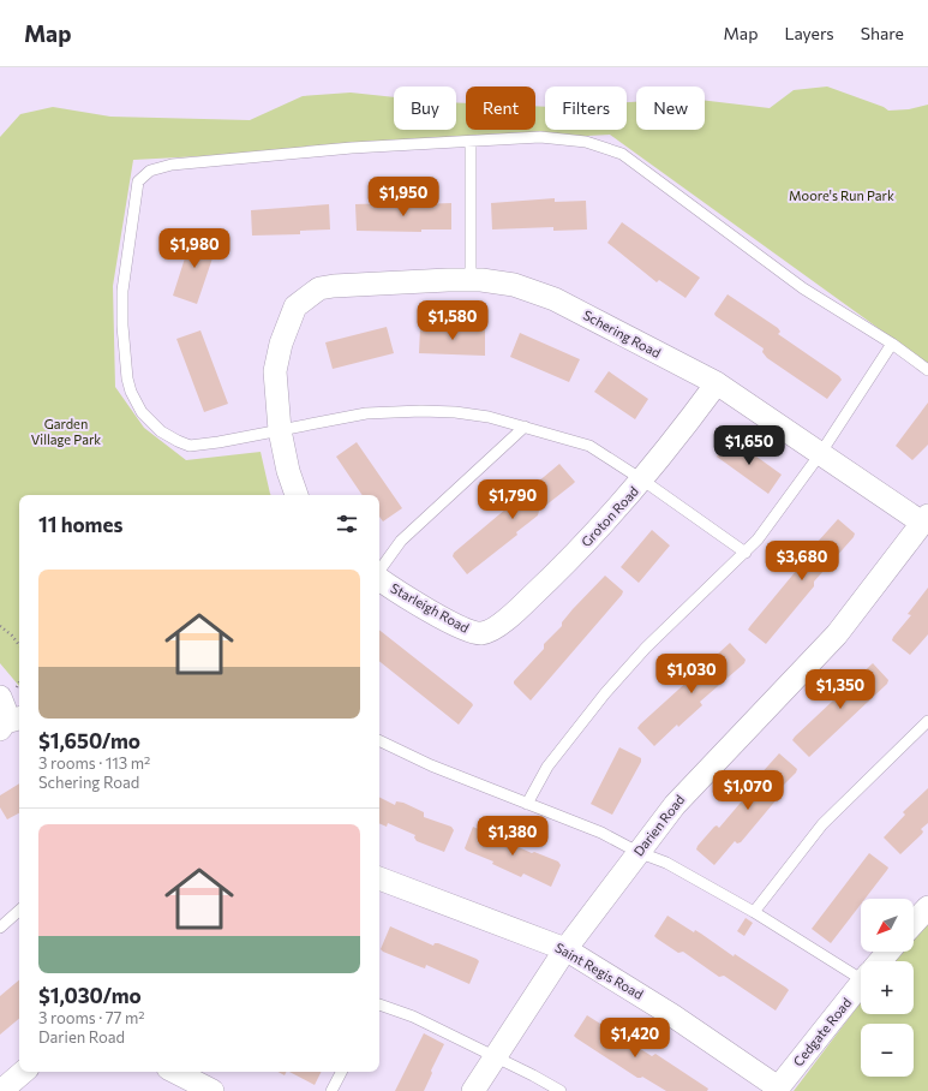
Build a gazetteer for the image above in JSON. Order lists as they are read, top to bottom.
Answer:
{
  "streets": {
    "street": [
      "Schering Road",
      "Groton Road",
      "Starleigh Road",
      "Darien Road",
      "Saint Regis Road",
      "Cedgate Road"
    ]
  },
  "crossings": [
    ["Schering Road", "Groton Road"],
    ["Schering Road", "Darien Road"],
    ["Groton Road", "Starleigh Road"],
    ["Darien Road", "Saint Regis Road"],
    ["Saint Regis Road", "Cedgate Road"]
  ],
  "parks": ["Moore's Run Park", "Garden Village Park"],
  "north": "bottom left",
  "page": {
    "header": "Map",
    "nav": ["Map", "Layers", "Share"],
    "chip": [
      "Buy",
      "Rent",
      "Filters",
      "New"
    ],
    "price": [
      "$1,950",
      "$1,980",
      "$1,580",
      "$1,650",
      "$1,790",
      "$3,680",
      "$1,030",
      "$1,350",
      "$1,070",
      "$1,380",
      "$1,420"
    ],
    "heading": "11 homes",
    "list": [
      {
        "name": "$1,650/mo",
        "note": "3 rooms · 113 m² · Schering Road"
      },
      {
        "name": "$1,030/mo",
        "note": "3 rooms · 77 m² · Darien Road"
      }
    ],
    "map_buttons": ["+", "−"]
  }
}
